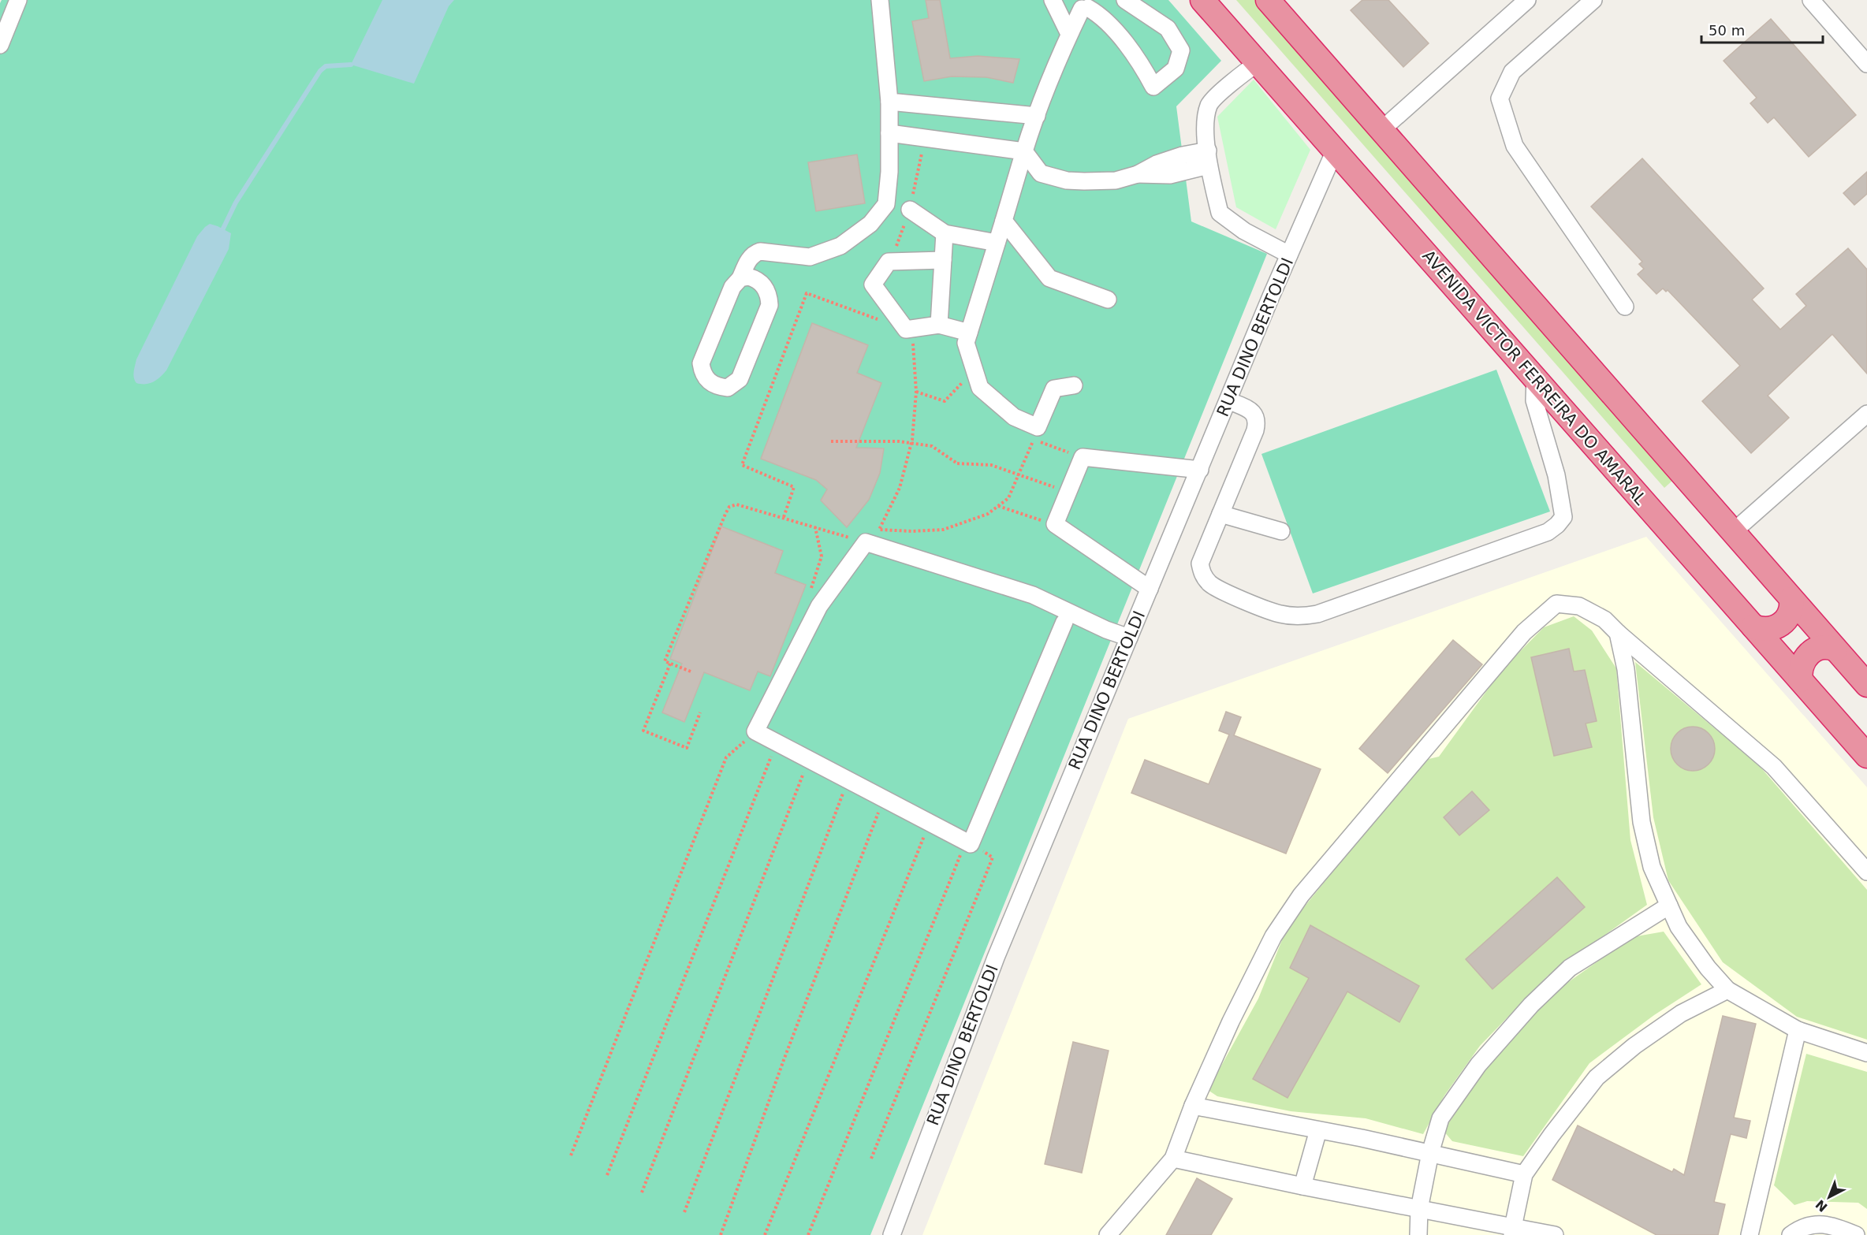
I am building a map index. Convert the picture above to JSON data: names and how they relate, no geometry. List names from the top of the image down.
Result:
{
  "streets": {
    "highway": ["AVENIDA VICTOR FERREIRA DO AMARAL"],
    "street": ["RUA DINO BERTOLDI"]
  },
  "crossings": [
    ["RUA DINO BERTOLDI", "AVENIDA VICTOR FERREIRA DO AMARAL"]
  ],
  "scale_bar": "50 m",
  "north": "bottom left"
}
